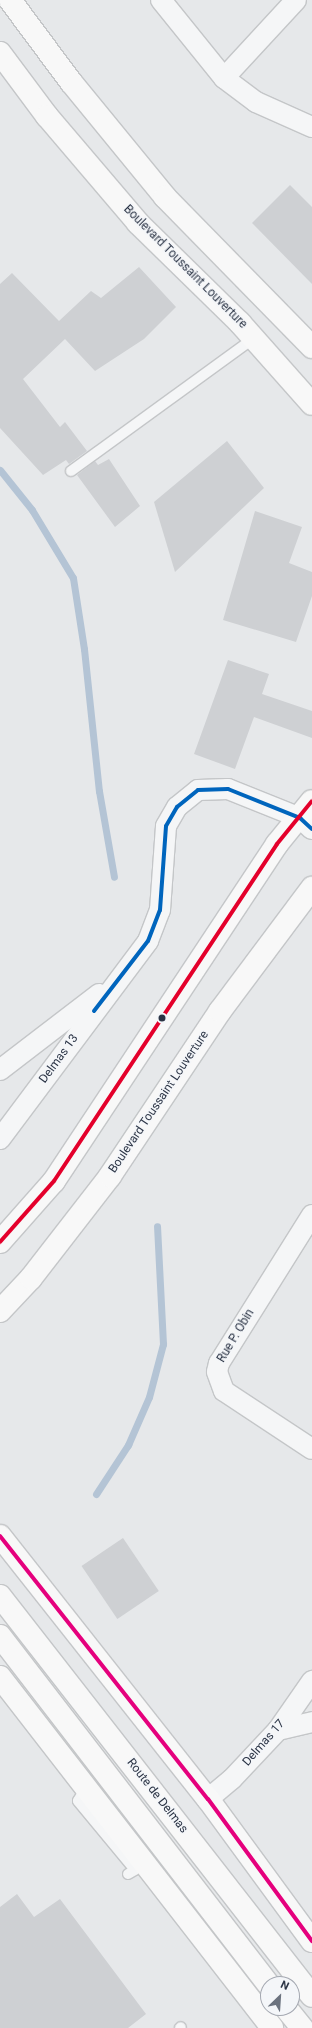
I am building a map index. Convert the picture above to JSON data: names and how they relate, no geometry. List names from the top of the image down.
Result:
{
  "streets": {
    "main road": ["Boulevard Toussaint Louverture", "Route de Delmas"],
    "street": ["Delmas 13", "Rue P. Obin", "Delmas 17"]
  },
  "north": "top right"
}
